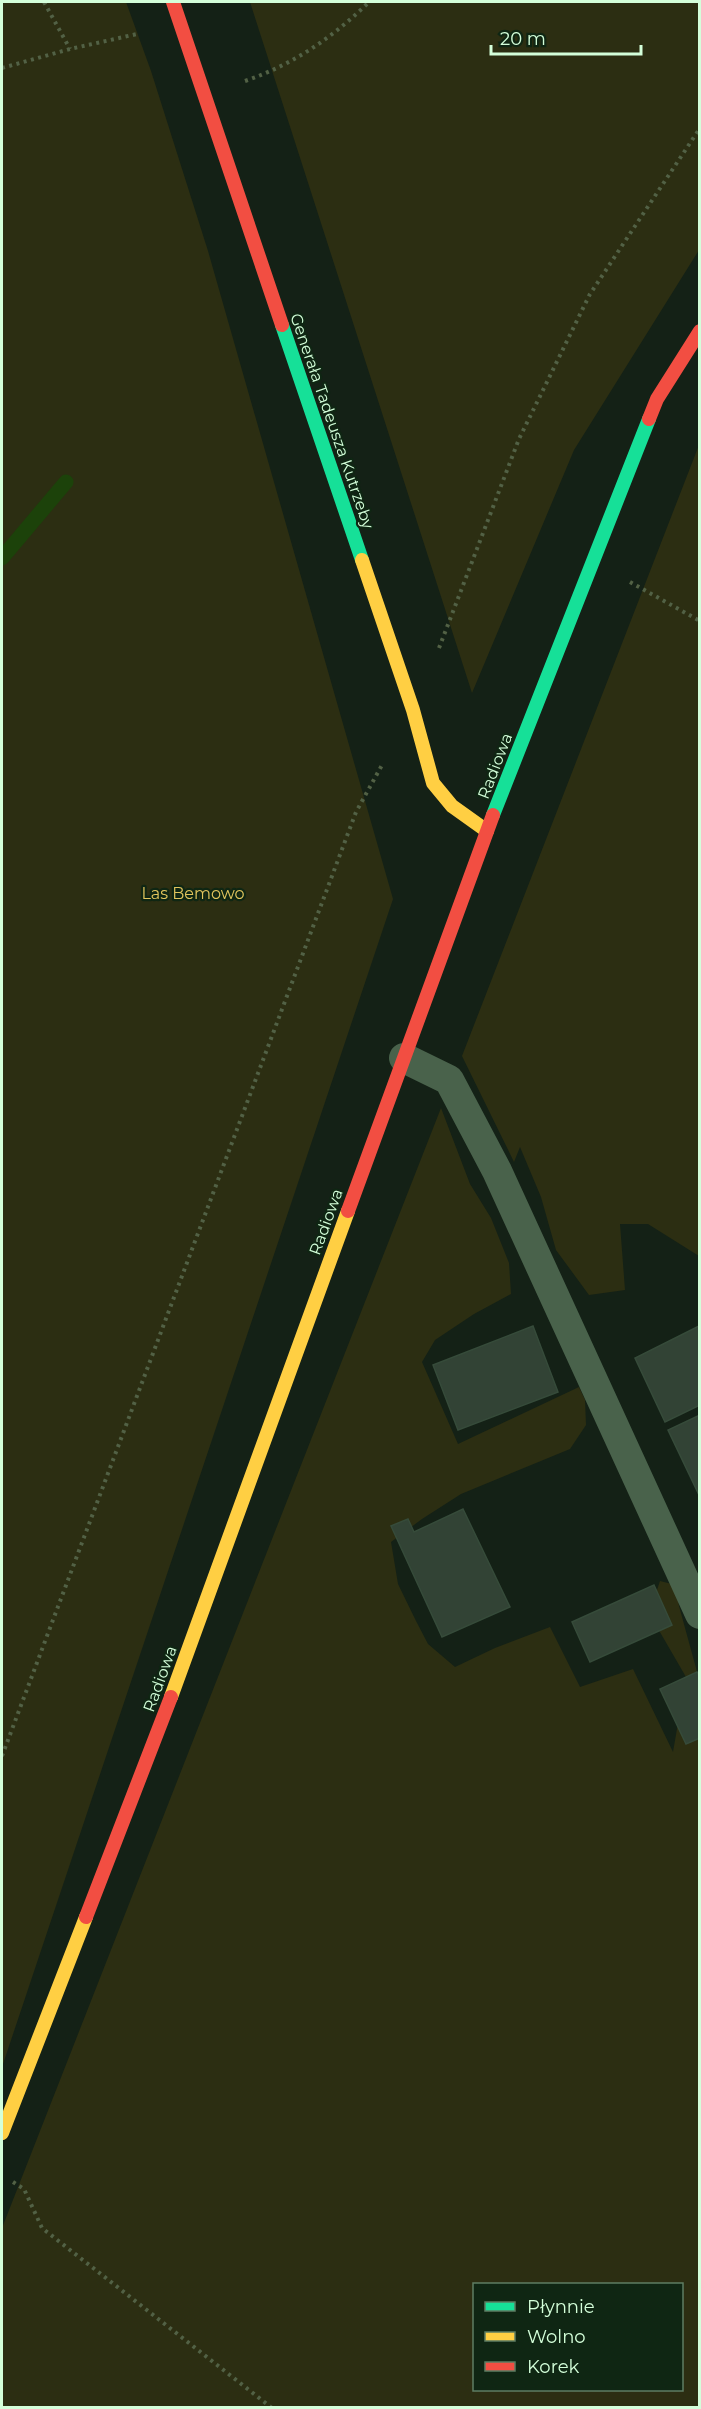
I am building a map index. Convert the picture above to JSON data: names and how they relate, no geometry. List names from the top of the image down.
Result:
{
  "streets": {
    "main road": ["Generała Tadeusza Kutrzeby", "Radiowa"]
  },
  "crossings": [
    ["Generała Tadeusza Kutrzeby", "Radiowa"]
  ],
  "parks": ["Las Bemowo"],
  "legend": ["Płynnie", "Wolno", "Korek"],
  "scale_bar": "20 m"
}
